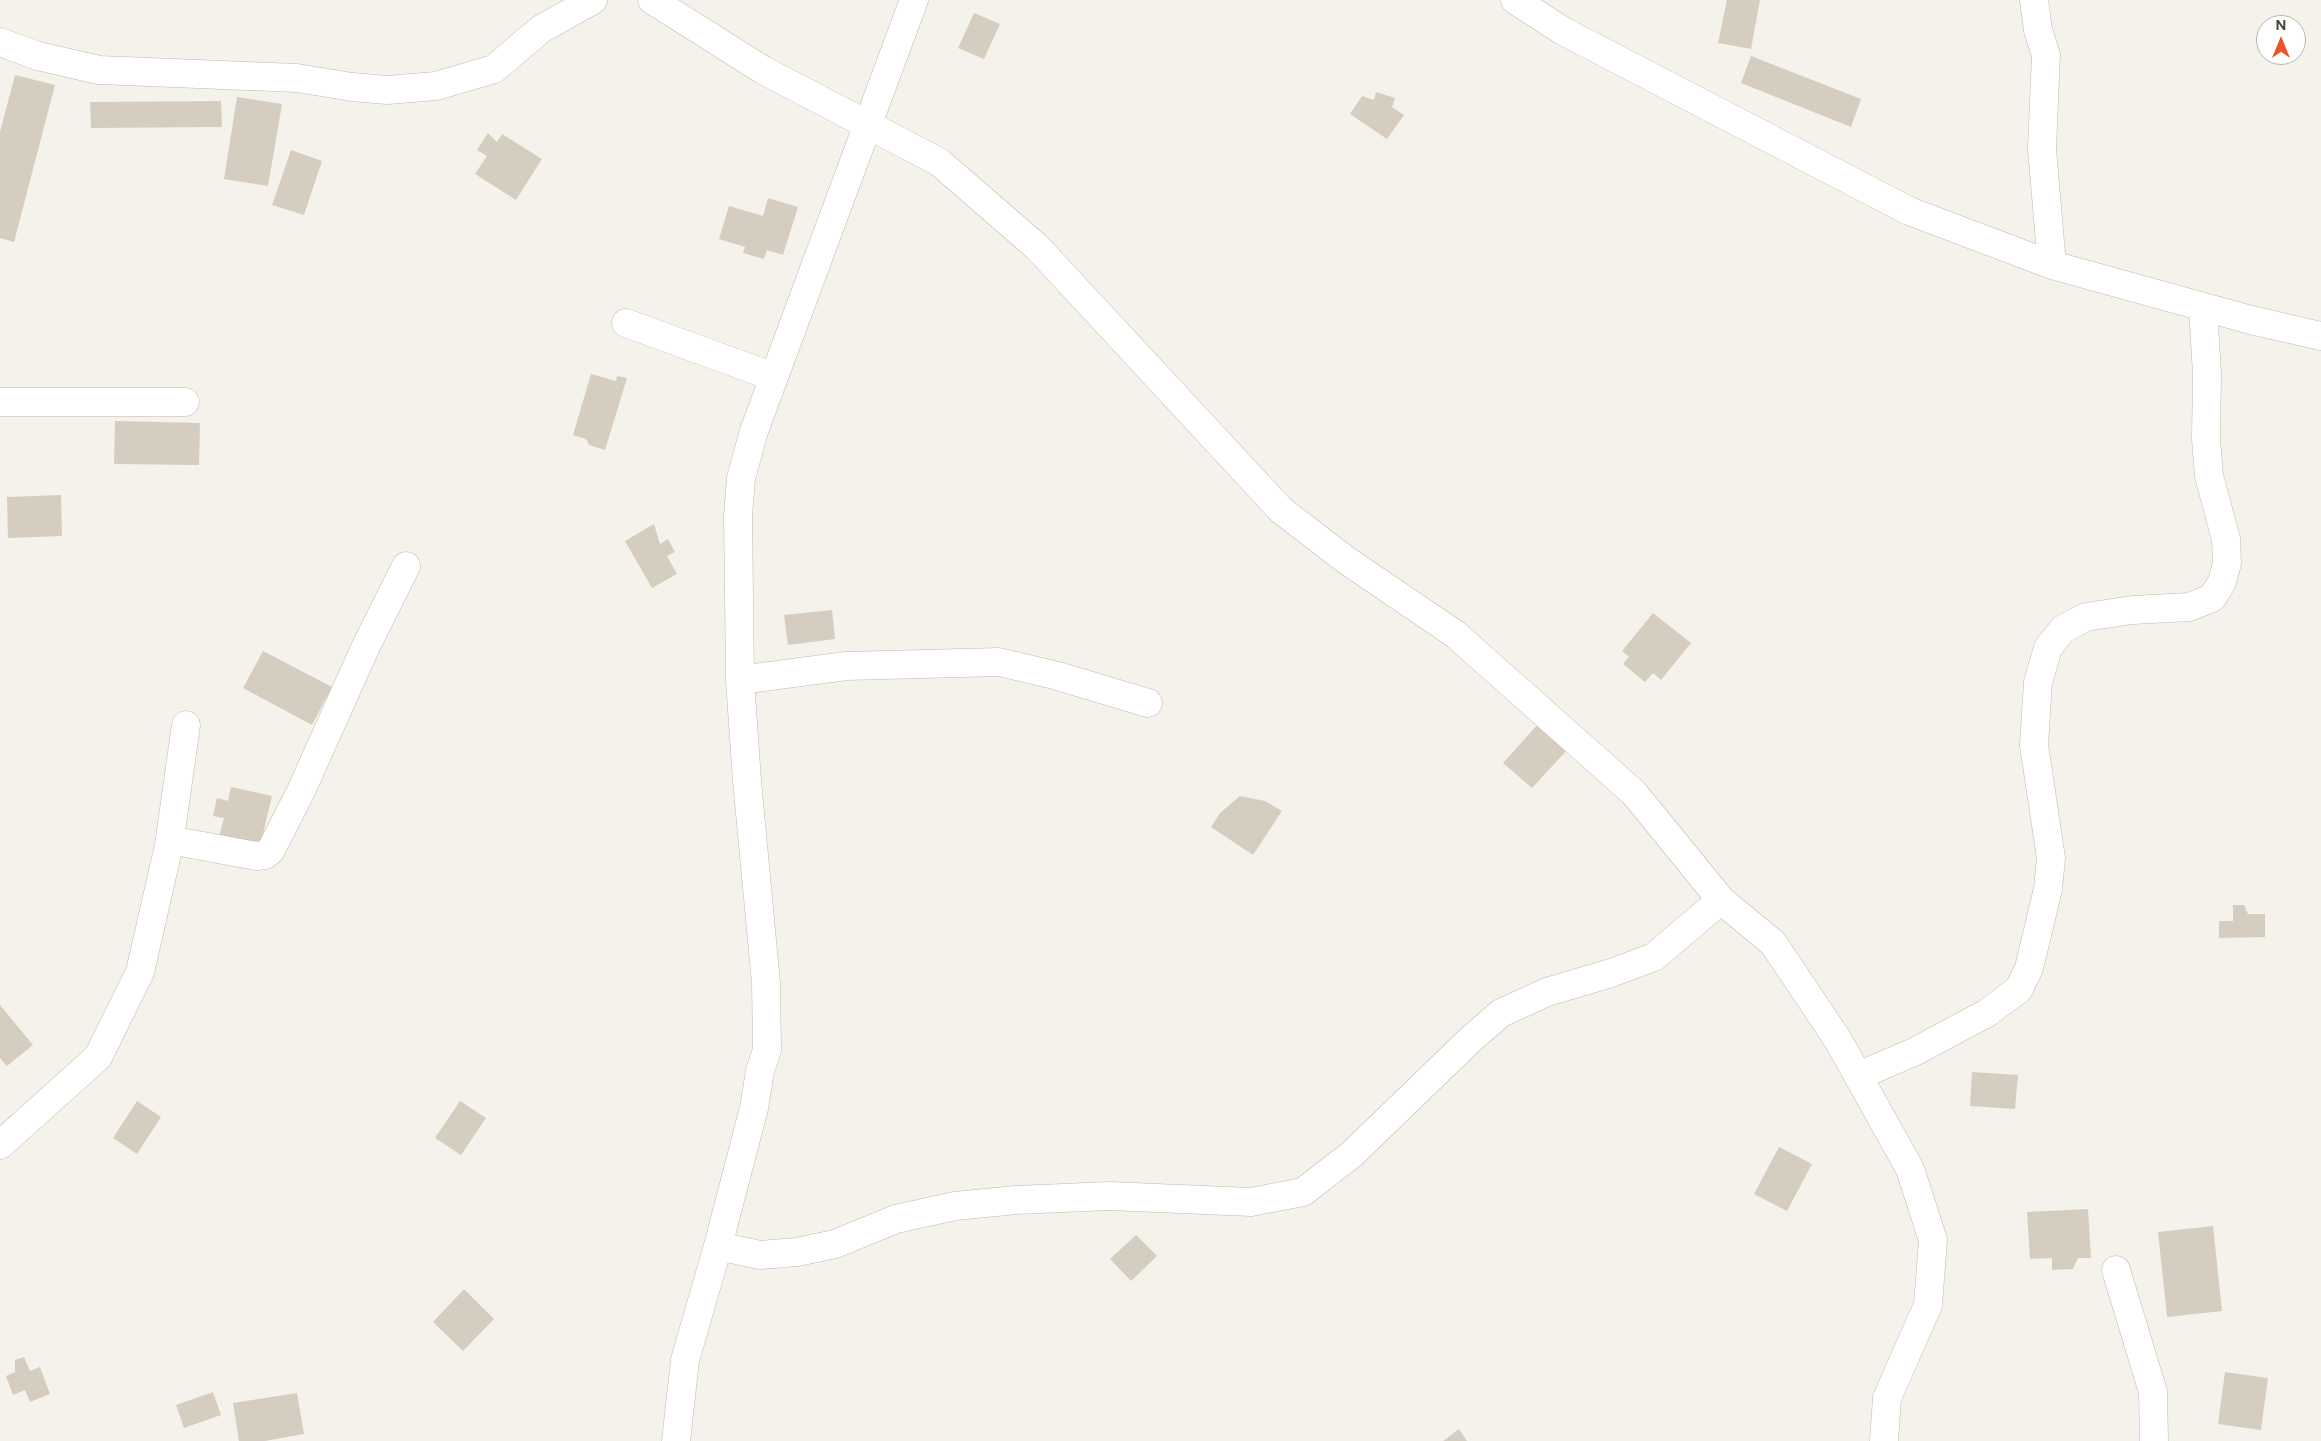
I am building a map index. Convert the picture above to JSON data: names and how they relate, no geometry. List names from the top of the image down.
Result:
{
  "north": "top"
}
